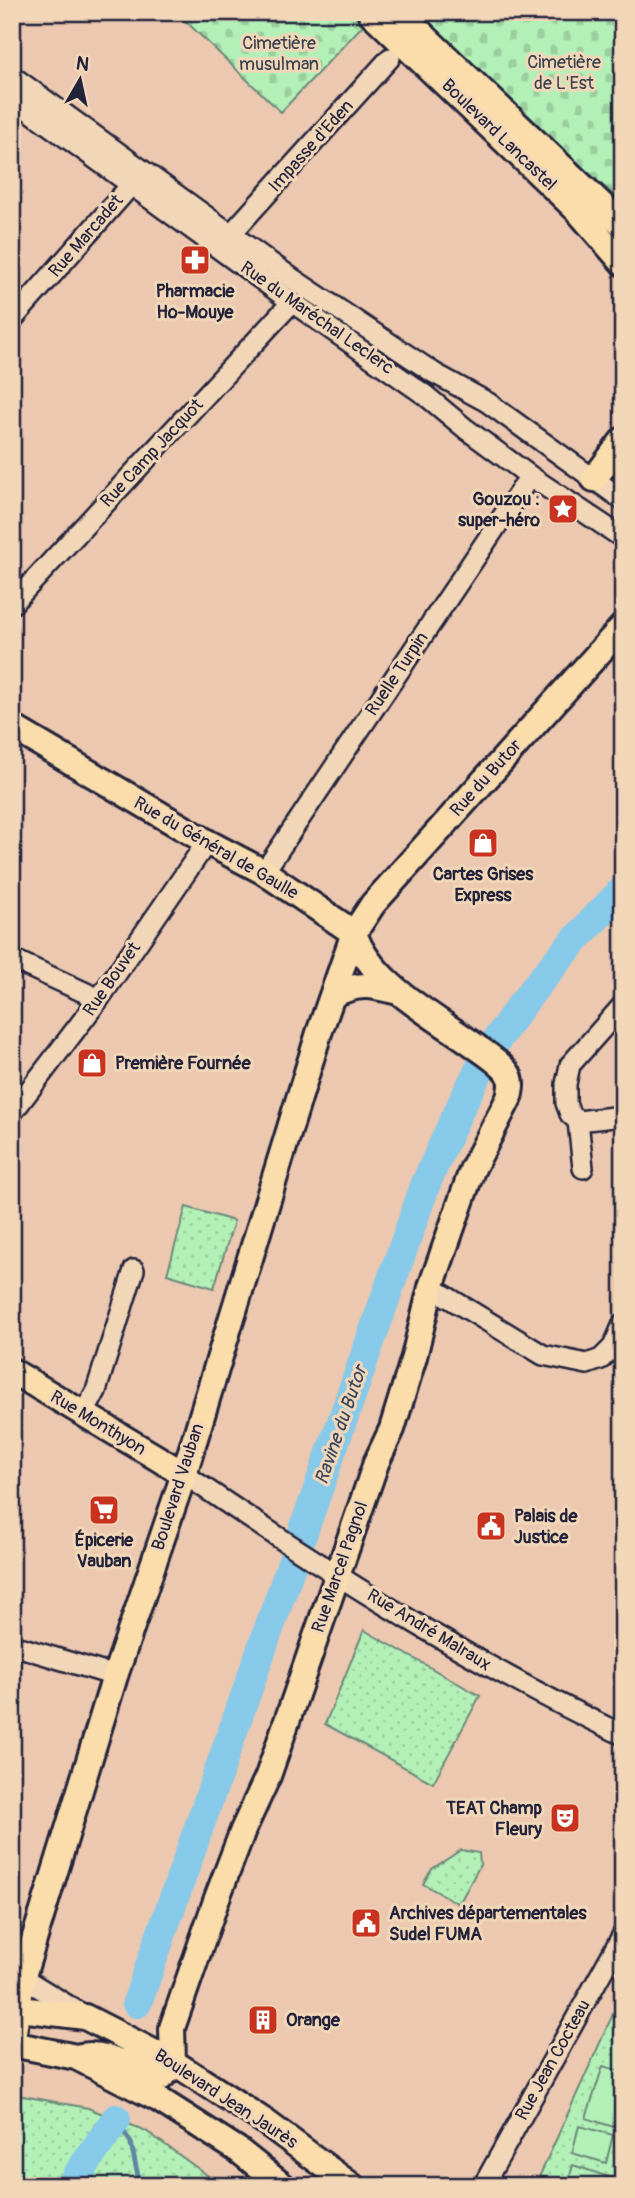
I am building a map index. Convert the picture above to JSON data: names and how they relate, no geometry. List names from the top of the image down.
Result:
{
  "streets": {
    "main road": [
      "Boulevard Lancastel",
      "Rue du Butor",
      "Rue du Général de Gaulle",
      "Rue Monthyon",
      "Boulevard Vauban",
      "Rue Marcel Pagnol",
      "Boulevard Jean Jaurès"
    ],
    "street": [
      "Impasse d'Eden",
      "Rue Marcadet",
      "Rue du Maréchal Leclerc",
      "Rue Camp Jacquot",
      "Ruelle Turpin",
      "Rue Bouvet",
      "Rue André Malraux",
      "Rue Jean Cocteau"
    ]
  },
  "crossings": [
    ["Impasse d'Eden", "Rue du Maréchal Leclerc"],
    ["Rue Marcadet", "Rue du Maréchal Leclerc"],
    ["Rue du Maréchal Leclerc", "Rue Camp Jacquot"],
    ["Rue du Maréchal Leclerc", "Ruelle Turpin"],
    ["Ruelle Turpin", "Rue du Général de Gaulle"],
    ["Rue du Butor", "Rue du Général de Gaulle"],
    ["Rue du Butor", "Boulevard Vauban"],
    ["Rue du Général de Gaulle", "Rue Bouvet"],
    ["Rue du Général de Gaulle", "Boulevard Vauban"],
    ["Rue du Général de Gaulle", "Rue Marcel Pagnol"],
    ["Rue Monthyon", "Boulevard Vauban"],
    ["Rue Monthyon", "Rue André Malraux"],
    ["Boulevard Vauban", "Rue André Malraux"],
    ["Boulevard Vauban", "Boulevard Jean Jaurès"],
    ["Rue Marcel Pagnol", "Rue André Malraux"],
    ["Rue Marcel Pagnol", "Boulevard Jean Jaurès"]
  ],
  "water": ["Ravine du Butor"],
  "parks": ["Cimetière musulman", "Cimetière de L'Est"],
  "places": {
    "pharmacy": ["Pharmacie Ho-Mouye"],
    "place": ["Gouzou : super-héro"],
    "shop": ["Cartes Grises Express", "Première Fournée"],
    "supermarket": ["Épicerie Vauban"],
    "public building": ["Palais de Justice", "Archives départementales Sudel FUMA"],
    "theatre": ["TEAT Champ Fleury"],
    "building": ["Orange"]
  },
  "north": "top"
}
